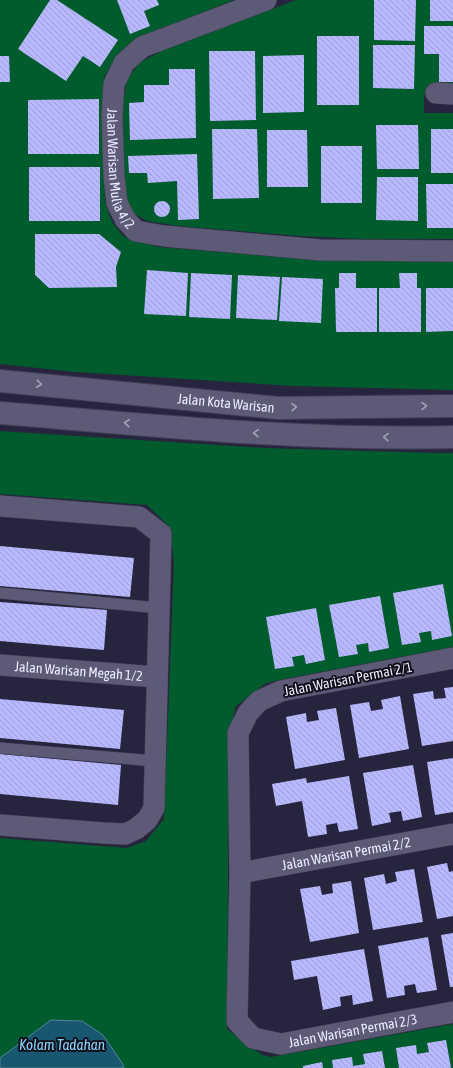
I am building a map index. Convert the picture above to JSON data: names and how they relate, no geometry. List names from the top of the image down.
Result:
{
  "streets": {
    "street": [
      "Jalan Warisan Mulia 4/2",
      "Jalan Kota Warisan",
      "Jalan Warisan Megah 1/2",
      "Jalan Warisan Permai 2/1",
      "Jalan Warisan Permai 2/2",
      "Jalan Warisan Permai 2/3"
    ]
  },
  "crossings": [
    ["Jalan Warisan Permai 2/1", "Jalan Warisan Permai 2/2"],
    ["Jalan Warisan Permai 2/1", "Jalan Warisan Permai 2/3"],
    ["Jalan Warisan Permai 2/2", "Jalan Warisan Permai 2/3"]
  ],
  "water": ["Kolam Tadahan"]
}
